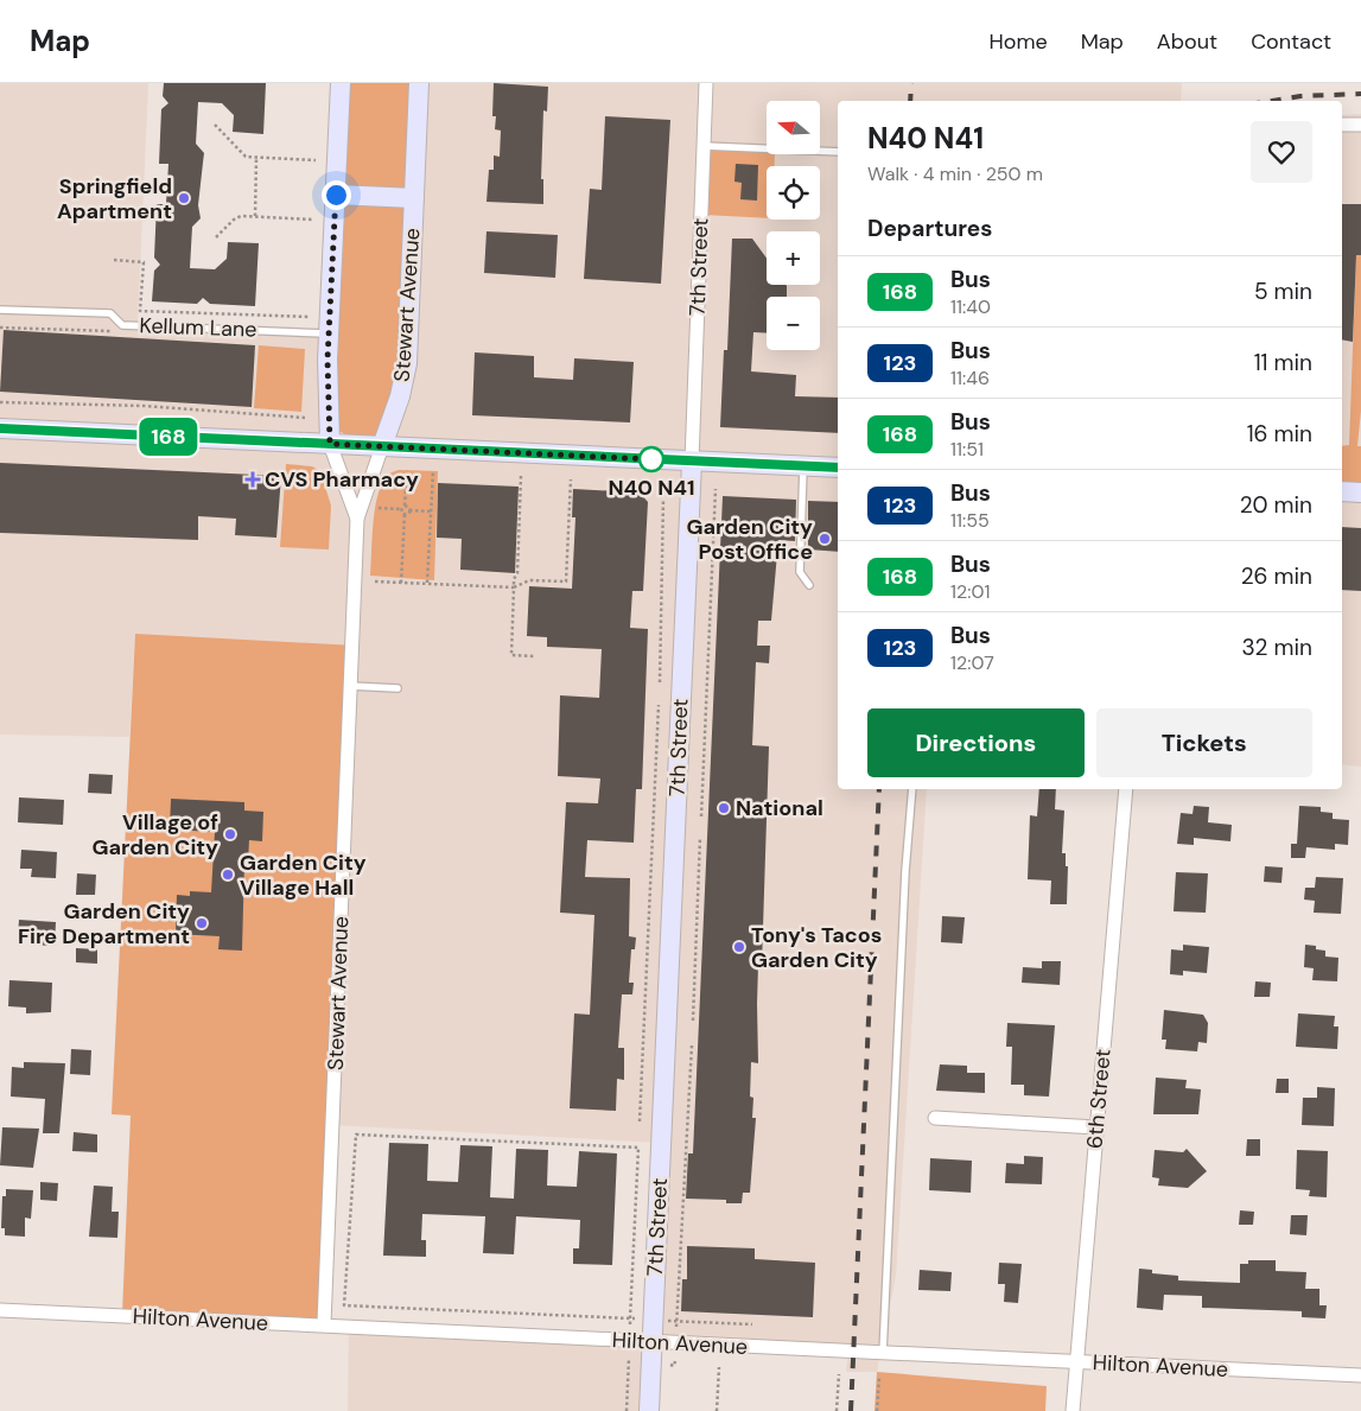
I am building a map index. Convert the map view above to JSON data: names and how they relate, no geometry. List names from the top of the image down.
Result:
{
  "streets": {
    "main road": ["7th Street", "Stewart Avenue"],
    "street": ["6th Street", "Hilton Avenue"],
    "lane": ["Kellum Lane"]
  },
  "crossings": [
    ["7th Street", "Hilton Avenue"],
    ["Stewart Avenue", "Kellum Lane"],
    ["Stewart Avenue", "Hilton Avenue"],
    ["6th Street", "Hilton Avenue"]
  ],
  "places": {
    "other": [
      "Springfield Apartment",
      "N40 N41",
      "Garden City Post Office",
      "National",
      "Village of Garden City",
      "Garden City Village Hall",
      "Garden City Fire Department",
      "Tony's Tacos Garden City"
    ],
    "health": ["CVS Pharmacy"]
  },
  "lines": ["bus line 168"],
  "north": "left",
  "page": {
    "header": "Map",
    "nav": [
      "Home",
      "Map",
      "About",
      "Contact"
    ],
    "on_map": "168",
    "map_buttons": ["+", "−"],
    "heading": [
      ["N40 N41", "Walk · 4 min · 250 m"],
      "Departures"
    ],
    "list": [
      {
        "mark": "168",
        "name": "Bus",
        "note": "11:40",
        "value": "5 min"
      },
      {
        "mark": "123",
        "name": "Bus",
        "note": "11:46",
        "value": "11 min"
      },
      {
        "mark": "168",
        "name": "Bus",
        "note": "11:51",
        "value": "16 min"
      },
      {
        "mark": "123",
        "name": "Bus",
        "note": "11:55",
        "value": "20 min"
      },
      {
        "mark": "168",
        "name": "Bus",
        "note": "12:01",
        "value": "26 min"
      },
      {
        "mark": "123",
        "name": "Bus",
        "note": "12:07",
        "value": "32 min"
      }
    ],
    "buttons": ["Directions", "Tickets"]
  }
}
